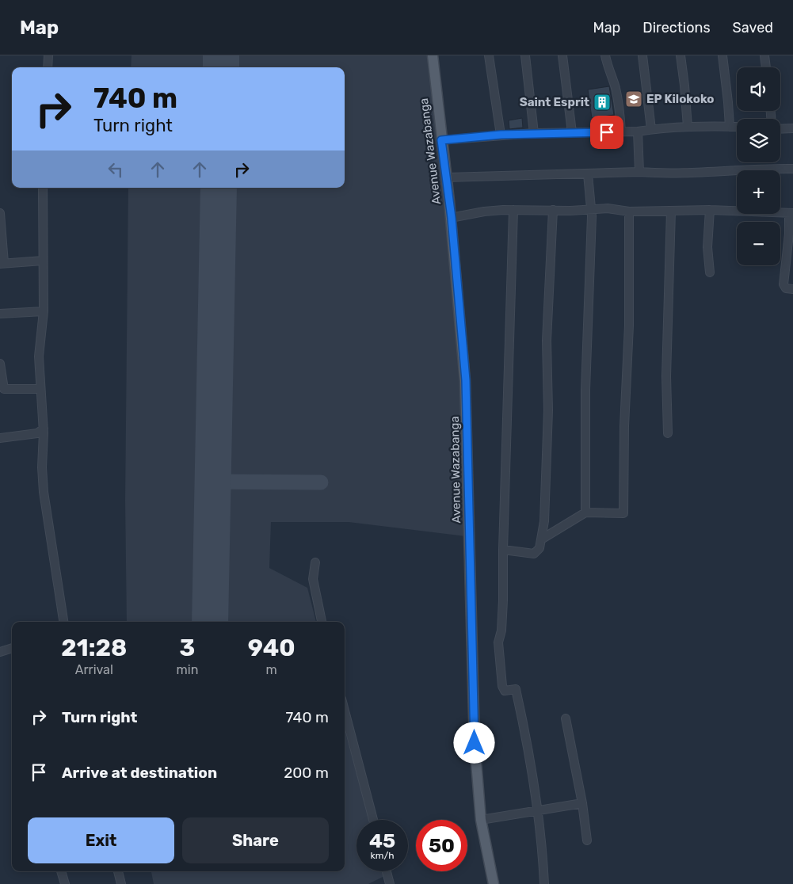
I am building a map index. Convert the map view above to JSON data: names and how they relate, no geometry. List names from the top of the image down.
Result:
{
  "streets": {
    "main road": ["Avenue Wazabanga"]
  },
  "places": {
    "school or university": ["EP Kilokoko"],
    "building": ["Saint Esprit"]
  },
  "page": {
    "header": "Map",
    "nav": ["Map", "Directions", "Saved"],
    "map_buttons": ["+", "−"],
    "turn": ["740 m", "Turn right"],
    "eta": [
      "21:28",
      "Arrival",
      "3",
      "min",
      "940",
      "m"
    ],
    "list": [
      {
        "name": "Turn right",
        "value": "740 m"
      },
      {
        "name": "Arrive at destination",
        "value": "200 m"
      }
    ],
    "buttons": ["Exit", "Share"],
    "speed": "45 km/h",
    "limit": "50"
  }
}
